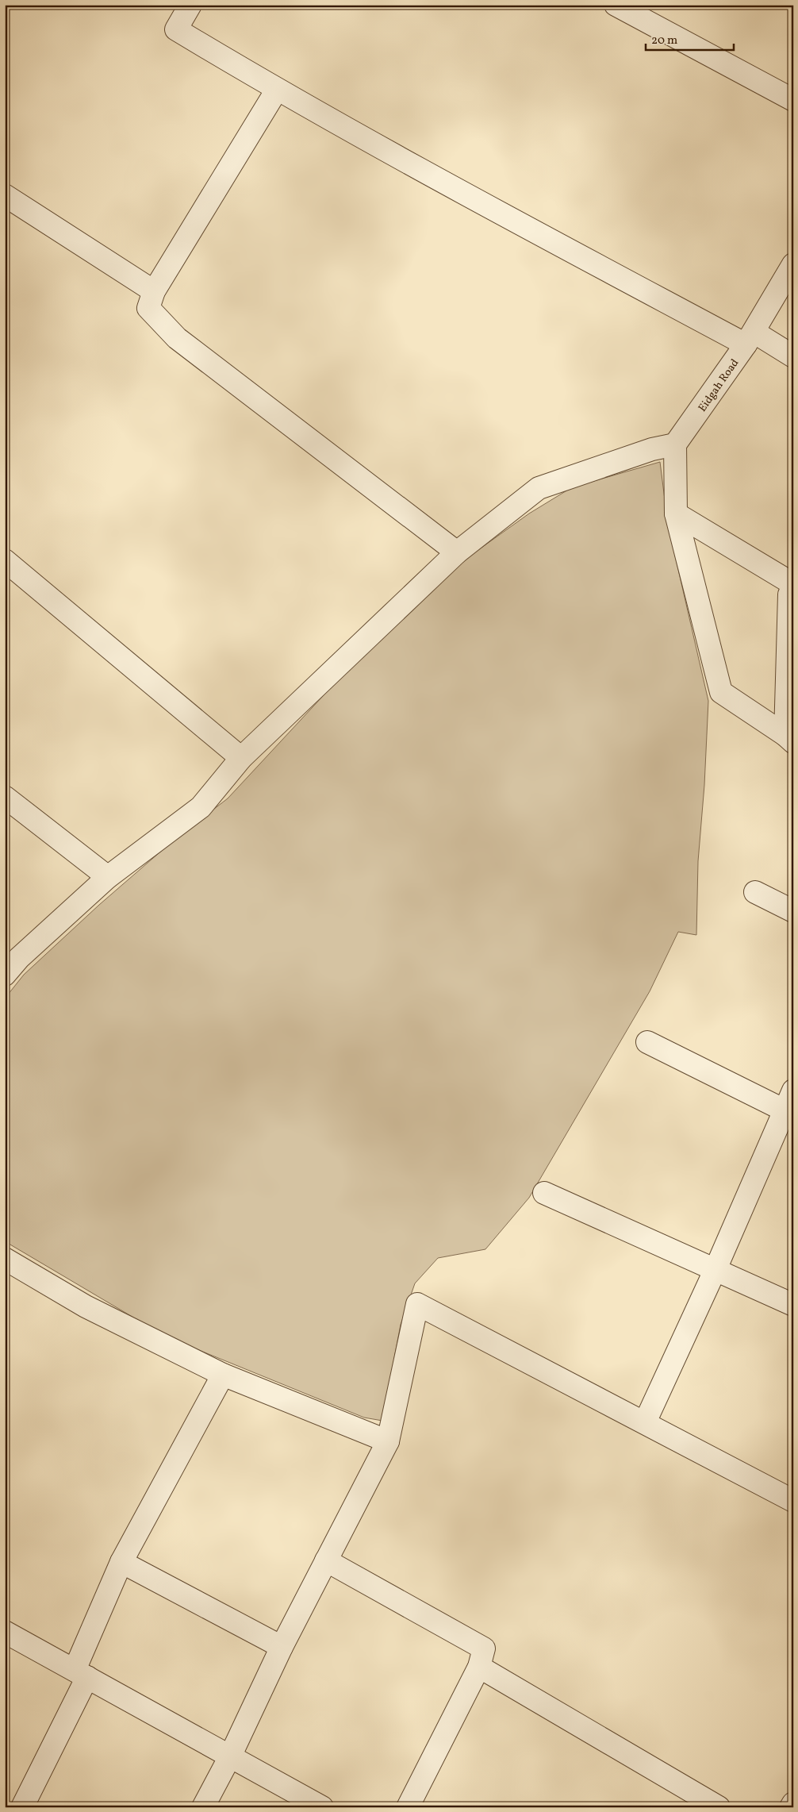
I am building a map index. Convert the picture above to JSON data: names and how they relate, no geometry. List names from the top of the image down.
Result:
{
  "streets": {
    "street": ["Eidgah Road"]
  },
  "scale_bar": "20 m"
}
